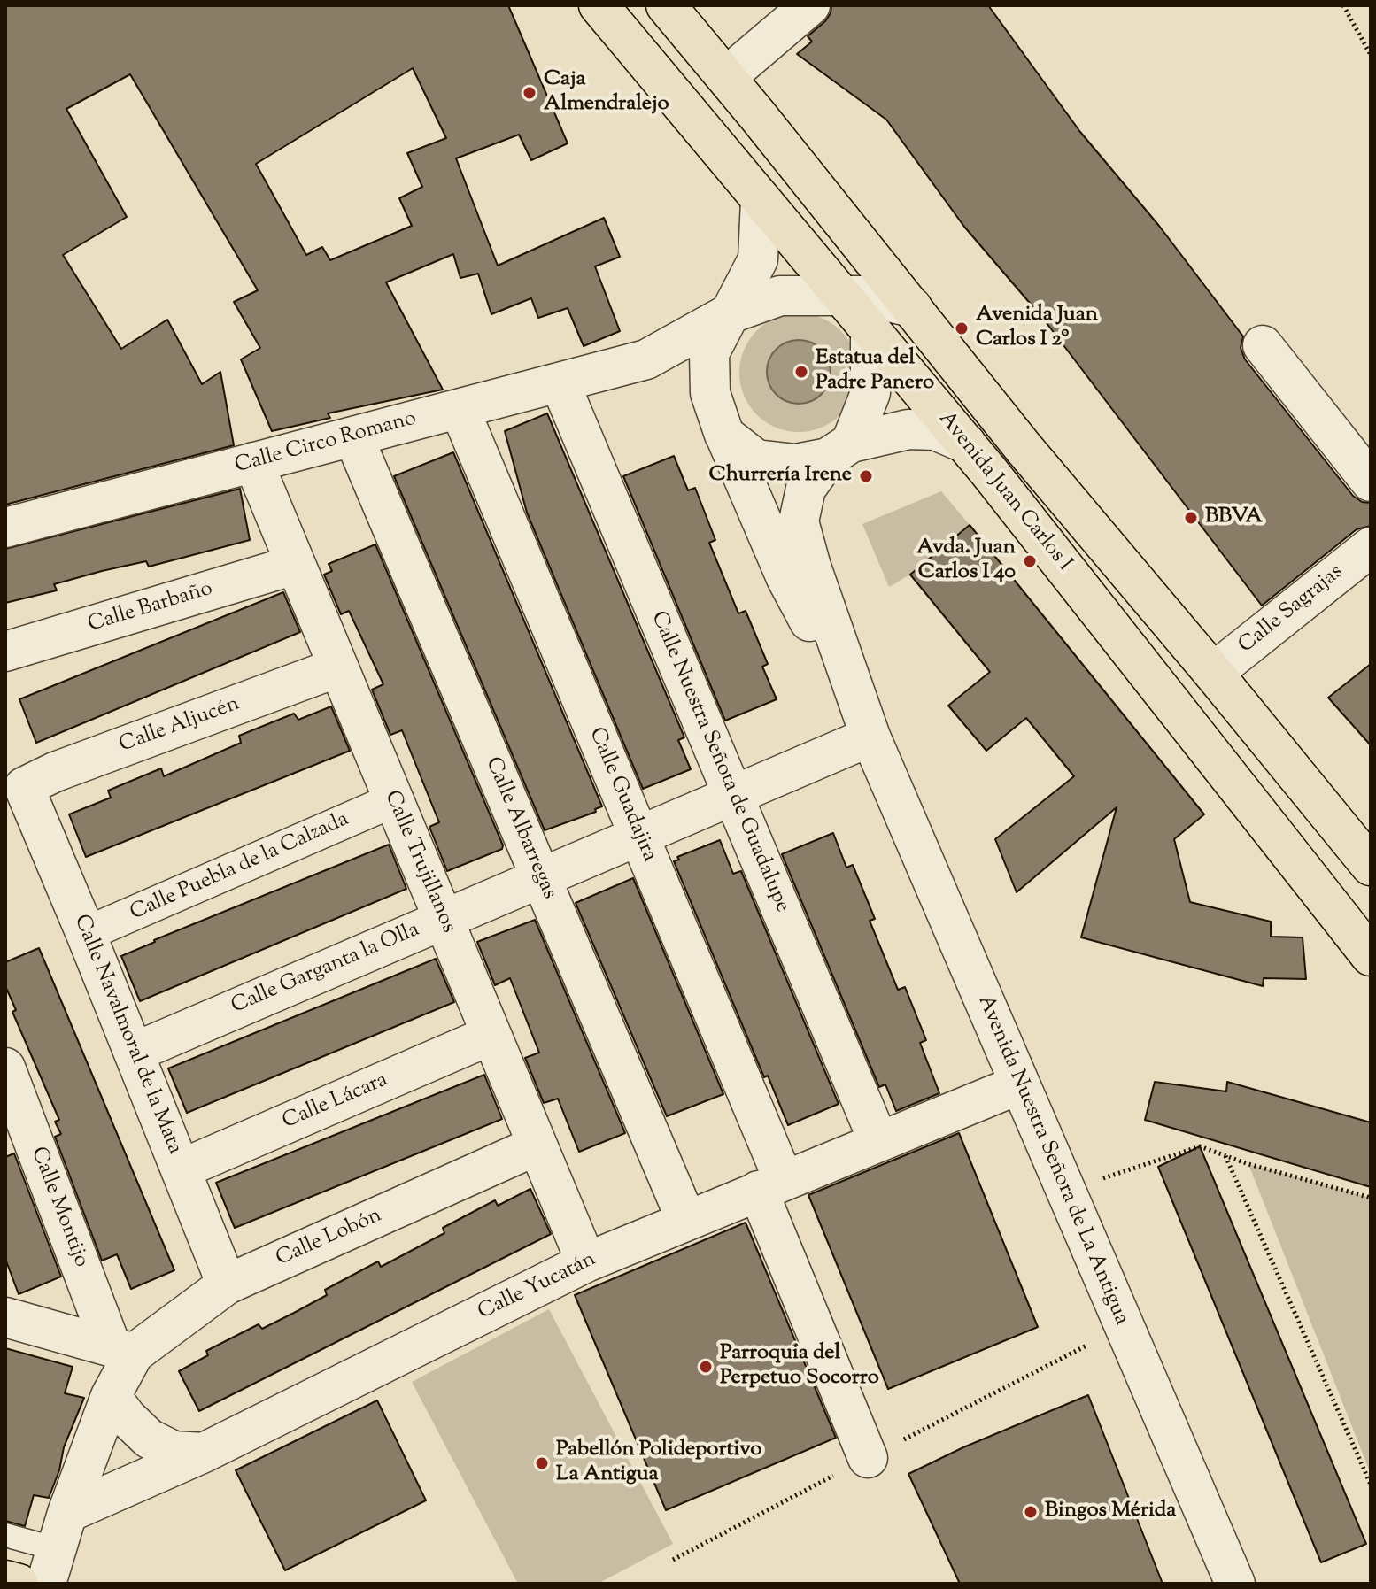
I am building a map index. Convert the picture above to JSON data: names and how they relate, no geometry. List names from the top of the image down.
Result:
{
  "streets": {
    "main road": ["Avenida Juan Carlos I"],
    "street": [
      "Calle Circo Romano",
      "Calle Barbaño",
      "Calle Sagrajas",
      "Calle Aljucén",
      "Calle Nuestra Señota de Guadalupe",
      "Calle Guadajira",
      "Calle Albarregas",
      "Calle Trujillanos",
      "Calle Puebla de la Calzada",
      "Calle Garganta la Olla",
      "Calle Navalmoral de la Mata",
      "Calle Lácara",
      "Avenida Nuestra Señora de La Antigua",
      "Calle Montijo",
      "Calle Lobón",
      "Calle Yucatán"
    ]
  },
  "crossings": [
    ["Calle Circo Romano", "Avenida Juan Carlos I"],
    ["Calle Circo Romano", "Calle Nuestra Señota de Guadalupe"],
    ["Calle Circo Romano", "Calle Guadajira"],
    ["Calle Circo Romano", "Calle Albarregas"],
    ["Calle Circo Romano", "Calle Trujillanos"],
    ["Calle Circo Romano", "Avenida Nuestra Señora de La Antigua"],
    ["Avenida Juan Carlos I", "Calle Sagrajas"],
    ["Avenida Juan Carlos I", "Avenida Nuestra Señora de La Antigua"],
    ["Calle Barbaño", "Calle Trujillanos"],
    ["Calle Aljucén", "Calle Trujillanos"],
    ["Calle Aljucén", "Calle Navalmoral de la Mata"],
    ["Calle Nuestra Señota de Guadalupe", "Calle Garganta la Olla"],
    ["Calle Nuestra Señota de Guadalupe", "Calle Yucatán"],
    ["Calle Guadajira", "Calle Garganta la Olla"],
    ["Calle Guadajira", "Calle Yucatán"],
    ["Calle Albarregas", "Calle Garganta la Olla"],
    ["Calle Albarregas", "Calle Yucatán"],
    ["Calle Trujillanos", "Calle Puebla de la Calzada"],
    ["Calle Trujillanos", "Calle Garganta la Olla"],
    ["Calle Trujillanos", "Calle Lácara"],
    ["Calle Trujillanos", "Calle Lobón"],
    ["Calle Trujillanos", "Calle Yucatán"],
    ["Calle Puebla de la Calzada", "Calle Navalmoral de la Mata"],
    ["Calle Garganta la Olla", "Calle Navalmoral de la Mata"],
    ["Calle Garganta la Olla", "Avenida Nuestra Señora de La Antigua"],
    ["Calle Navalmoral de la Mata", "Calle Lácara"],
    ["Calle Navalmoral de la Mata", "Calle Lobón"],
    ["Avenida Nuestra Señora de La Antigua", "Calle Yucatán"],
    ["Calle Montijo", "Calle Lobón"],
    ["Calle Lobón", "Calle Yucatán"]
  ],
  "places": [
    "Caja Almendralejo",
    "Avenida Juan Carlos I 2º",
    "Estatua del Padre Panero",
    "Churrería Irene",
    "BBVA",
    "Avda. Juan Carlos I 40",
    "Parroquia del Perpetuo Socorro",
    "Pabellón Polideportivo La Antigua",
    "Bingos Mérida"
  ]
}
